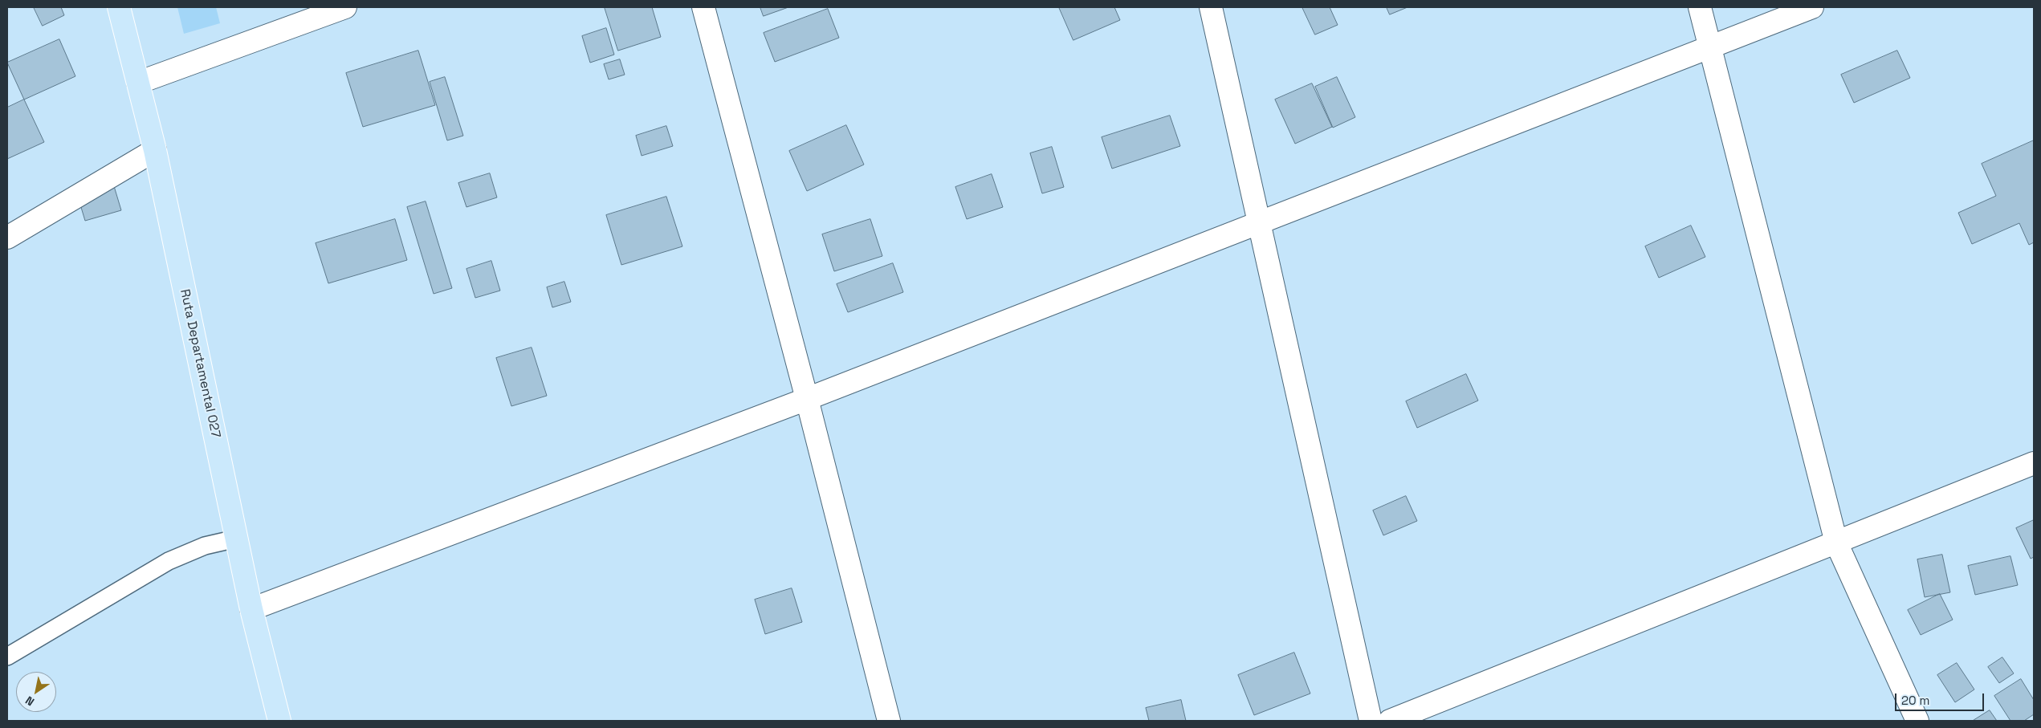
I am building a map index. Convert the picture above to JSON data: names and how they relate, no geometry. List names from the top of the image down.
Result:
{
  "streets": {
    "main road": ["Ruta Departamental 027"]
  },
  "scale_bar": "20 m",
  "north": "bottom left"
}
